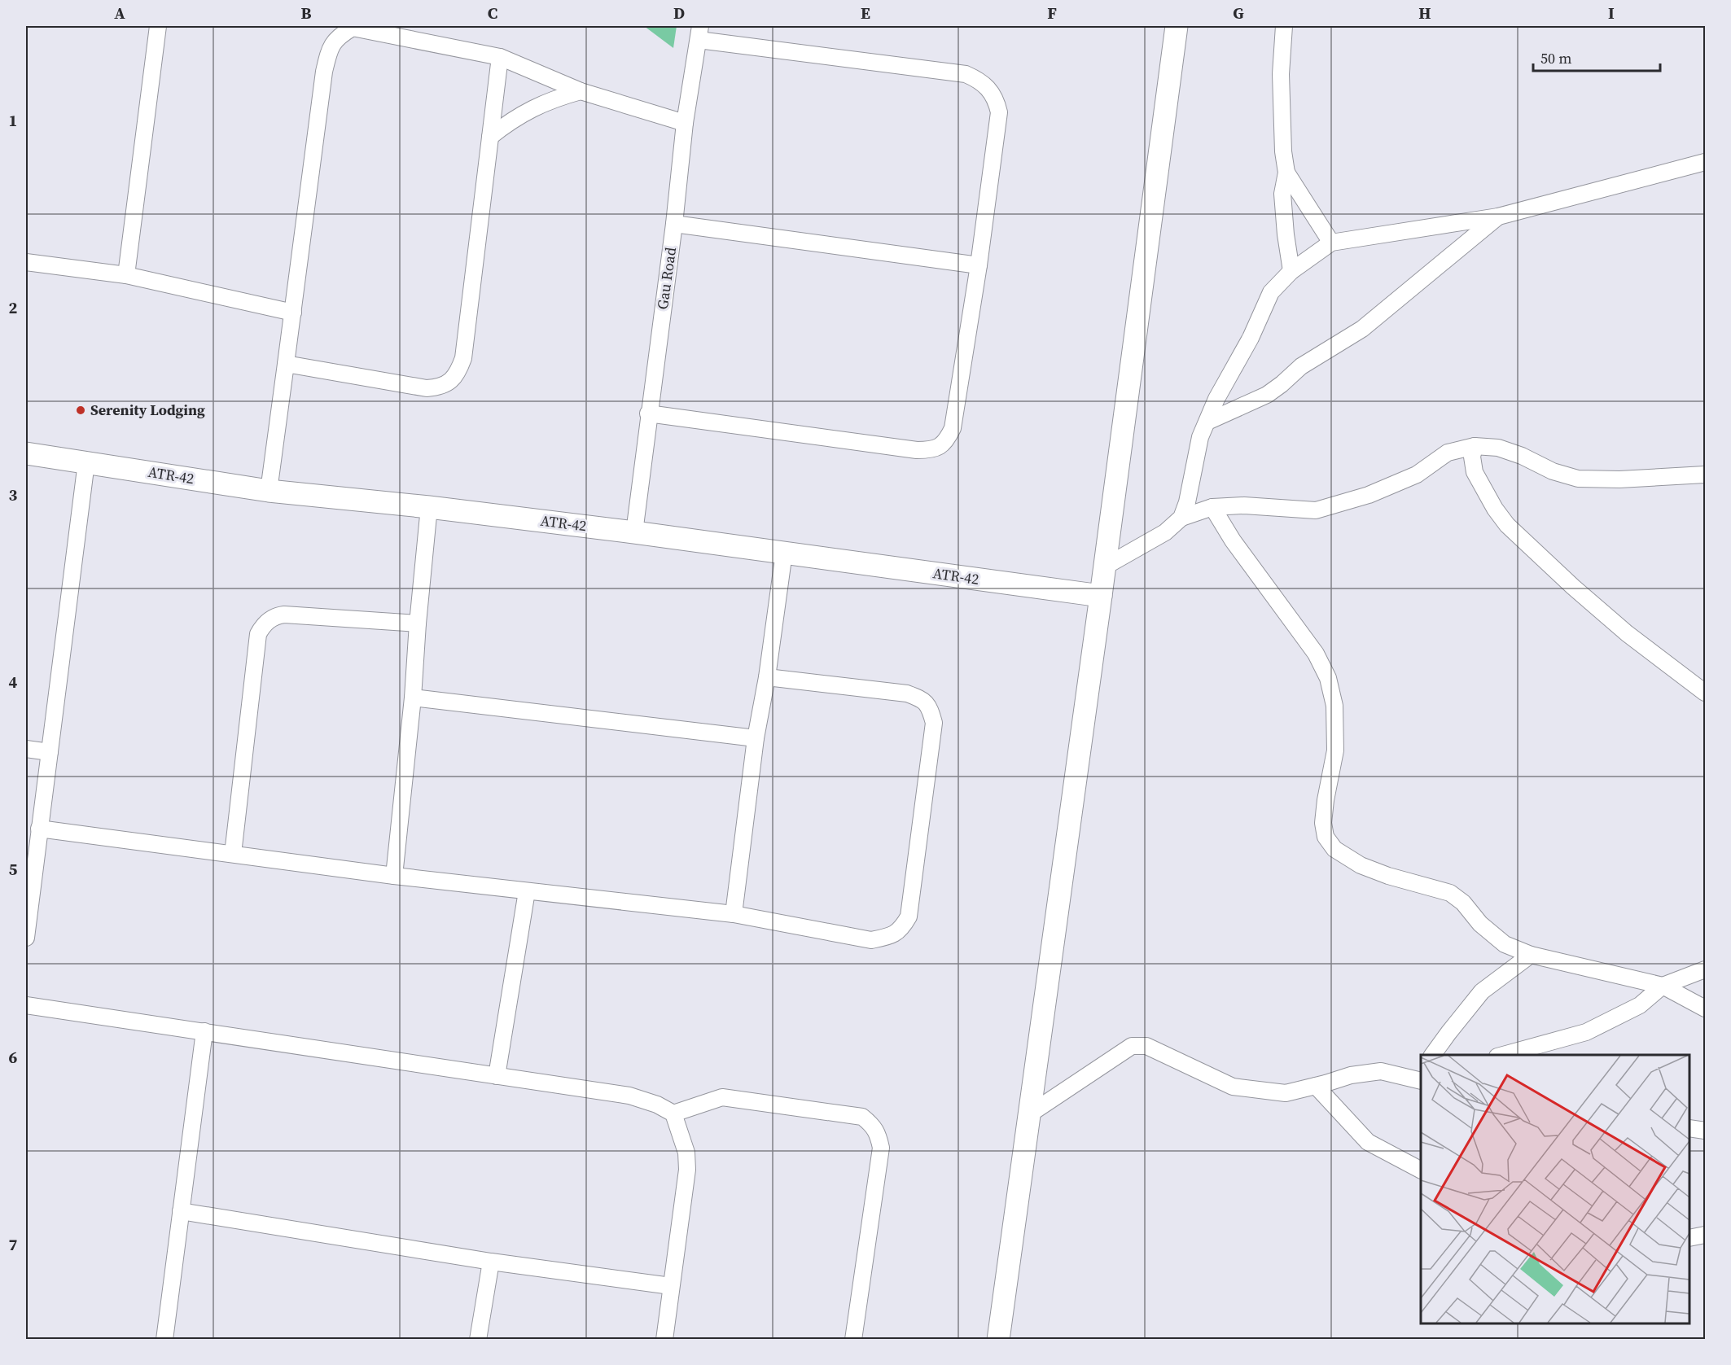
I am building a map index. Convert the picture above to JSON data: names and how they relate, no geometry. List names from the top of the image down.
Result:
{
  "streets": {
    "main road": ["ATR-42"],
    "street": ["Gau Road"]
  },
  "crossings": [
    ["Gau Road", "ATR-42"]
  ],
  "places": ["Serenity Lodging"],
  "scale_bar": "50 m",
  "grid": {
    "columns": [
      "A",
      "B",
      "C",
      "D",
      "E",
      "F",
      "G",
      "H",
      "I"
    ],
    "rows": [
      "1",
      "2",
      "3",
      "4",
      "5",
      "6",
      "7"
    ]
  }
}
